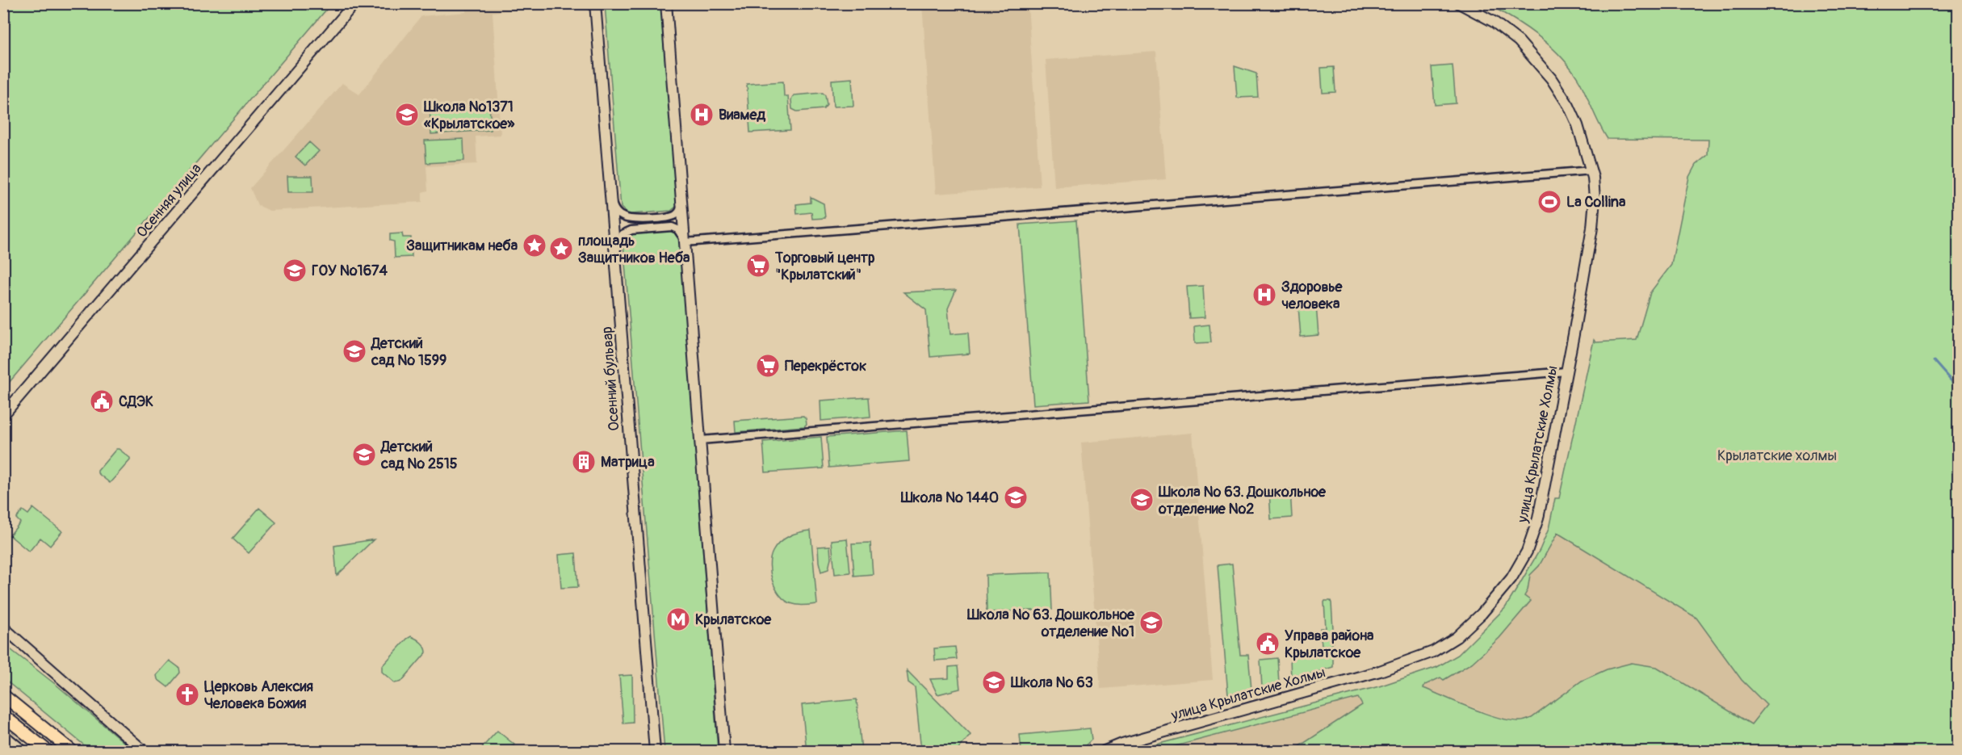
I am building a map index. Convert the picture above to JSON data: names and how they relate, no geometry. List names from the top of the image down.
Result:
{
  "streets": {
    "street": ["Осенняя улица", "Осенний бульвар", "улица Крылатские Холмы"]
  },
  "parks": ["Крылатские холмы"],
  "places": {
    "school or university": [
      "Школа №1371 «Крылатское»",
      "ГОУ №1674",
      "Детский сад № 1599",
      "Детский сад № 2515",
      "Школа № 1440",
      "Школа № 63. Дошкольное отделение №2",
      "Школа № 63. Дошкольное отделение №1",
      "Школа № 63"
    ],
    "hospital": ["Виамед", "Здоровье человека"],
    "sports": ["La Collina"],
    "place": ["Защитникам неба", "площадь Защитников Неба"],
    "supermarket": ["Торговый центр \"Крылатский\"", "Перекрёсток"],
    "public building": ["СДЭК", "Управа района Крылатское"],
    "building": ["Матрица"],
    "metro station": ["Крылатское"],
    "church": ["Церковь Алексия Человека Божия"]
  }
}
